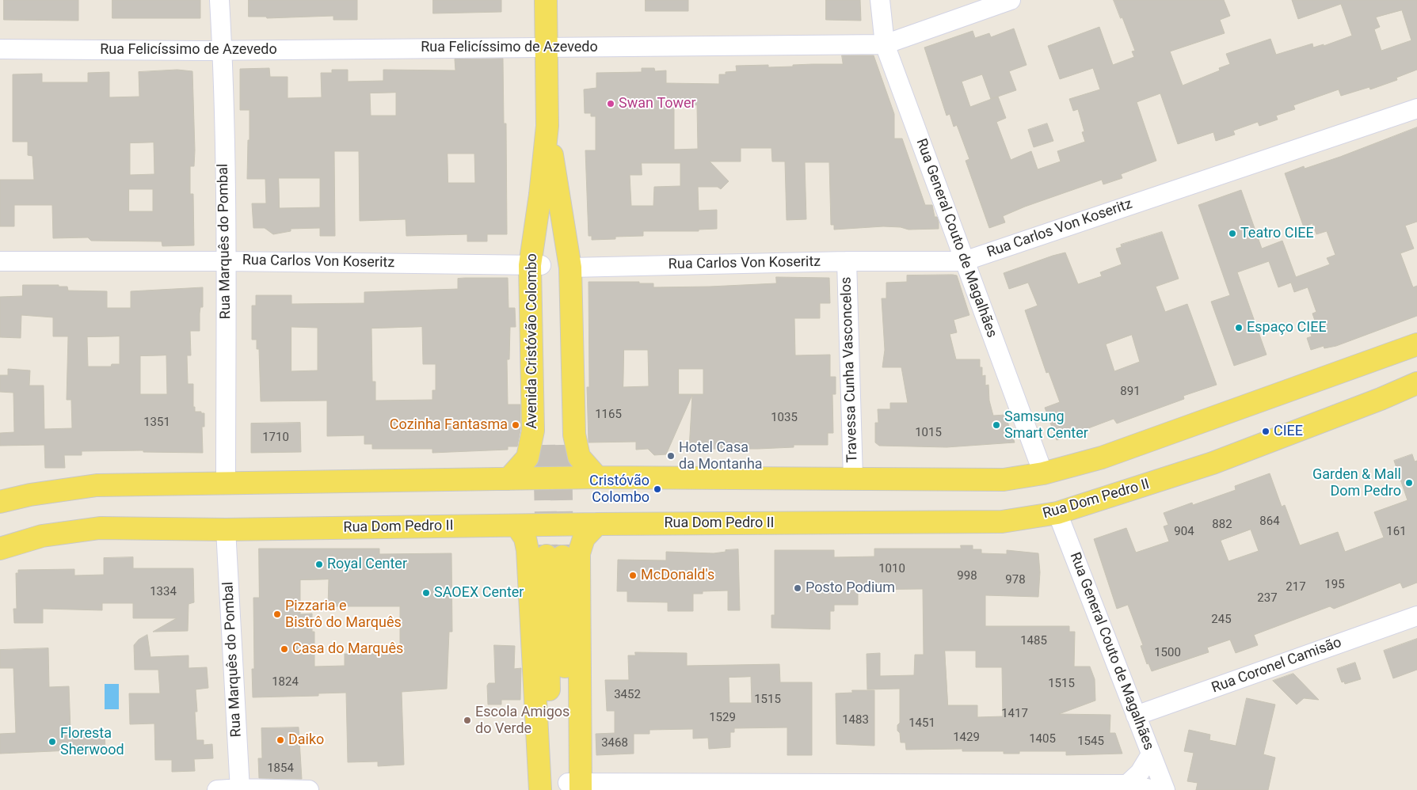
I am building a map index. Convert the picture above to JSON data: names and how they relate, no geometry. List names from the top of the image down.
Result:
{
  "streets": {
    "main road": ["Avenida Cristóvão Colombo", "Rua Dom Pedro II"],
    "street": [
      "Rua Felicíssimo de Azevedo",
      "Rua Carlos Von Koseritz",
      "Rua General Couto de Magalhães",
      "Rua Marquês do Pombal",
      "Travessa Cunha Vasconcelos",
      "Rua Coronel Camisão"
    ]
  },
  "crossings": [
    ["Rua Felicíssimo de Azevedo", "Rua General Couto de Magalhães"],
    ["Rua Felicíssimo de Azevedo", "Rua Marquês do Pombal"],
    ["Rua Carlos Von Koseritz", "Rua General Couto de Magalhães"],
    ["Rua Carlos Von Koseritz", "Rua Marquês do Pombal"],
    ["Rua Carlos Von Koseritz", "Avenida Cristóvão Colombo"],
    ["Rua Carlos Von Koseritz", "Travessa Cunha Vasconcelos"],
    ["Rua General Couto de Magalhães", "Rua Dom Pedro II"],
    ["Rua General Couto de Magalhães", "Rua Coronel Camisão"],
    ["Rua Marquês do Pombal", "Rua Dom Pedro II"]
  ],
  "places": [
    "Swan Tower",
    "Teatro CIEE",
    "Espaço CIEE",
    "Cozinha Fantasma",
    "Samsung Smart Center",
    "CIEE",
    "Hotel Casa da Montanha",
    "Garden & Mall Dom Pedro",
    "Cristóvão Colombo",
    "Royal Center",
    "McDonald's",
    "Posto Podium",
    "SAOEX Center",
    "Pizzaria e Bistrô do Marquês",
    "Casa do Marquês",
    "Escola Amigos do Verde",
    "Daiko",
    "Floresta Sherwood"
  ],
  "house_numbers": [
    "891",
    "1165",
    "1035",
    "1351",
    "1015",
    "1710",
    "864",
    "882",
    "904",
    "161",
    "1010",
    "998",
    "978",
    "195",
    "217",
    "1334",
    "237",
    "245",
    "1485",
    "1500",
    "1824",
    "1515",
    "3452",
    "1515",
    "1417",
    "1529",
    "1483",
    "1451",
    "1429",
    "1405",
    "1545",
    "3468",
    "1854"
  ]
}
